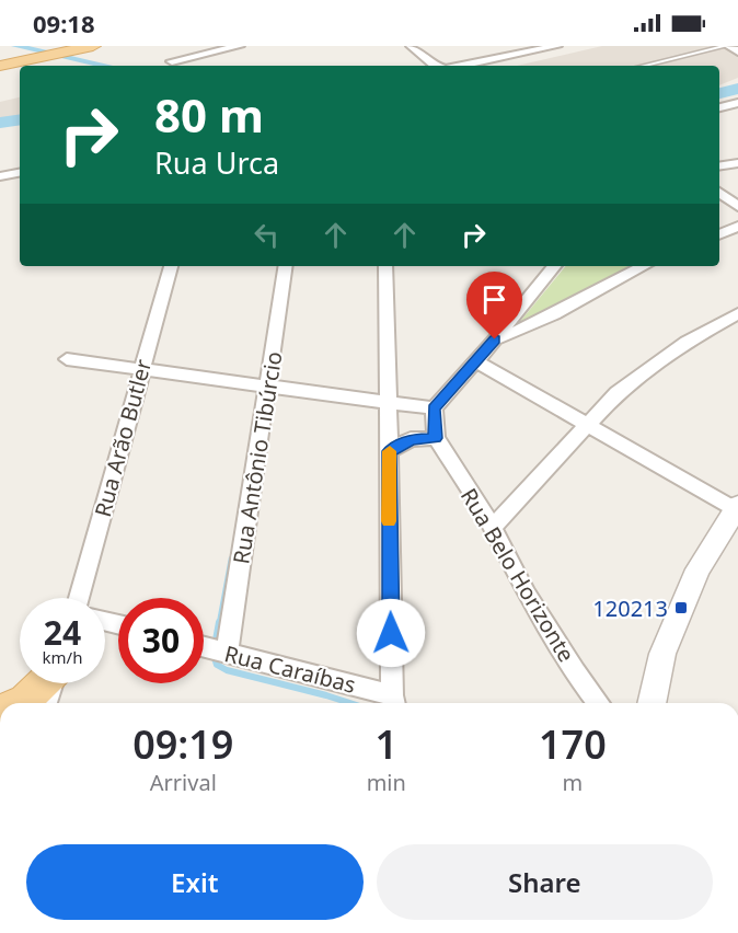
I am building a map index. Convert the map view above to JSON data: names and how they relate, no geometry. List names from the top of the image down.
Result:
{
  "streets": {
    "street": [
      "Rua Arão Butler",
      "Rua Antônio Tibúrcio",
      "Rua Belo Horizonte",
      "Rua Caraíbas"
    ]
  },
  "crossings": [
    ["Rua Antônio Tibúrcio", "Rua Caraíbas"]
  ],
  "places": {
    "transit": ["120213"]
  },
  "page": {
    "status": "09:18",
    "turn": ["80 m", "Rua Urca"],
    "speed": "24 km/h",
    "limit": "30",
    "eta": [
      "09:19",
      "Arrival",
      "1",
      "min",
      "170",
      "m"
    ],
    "buttons": ["Exit", "Share"]
  }
}
